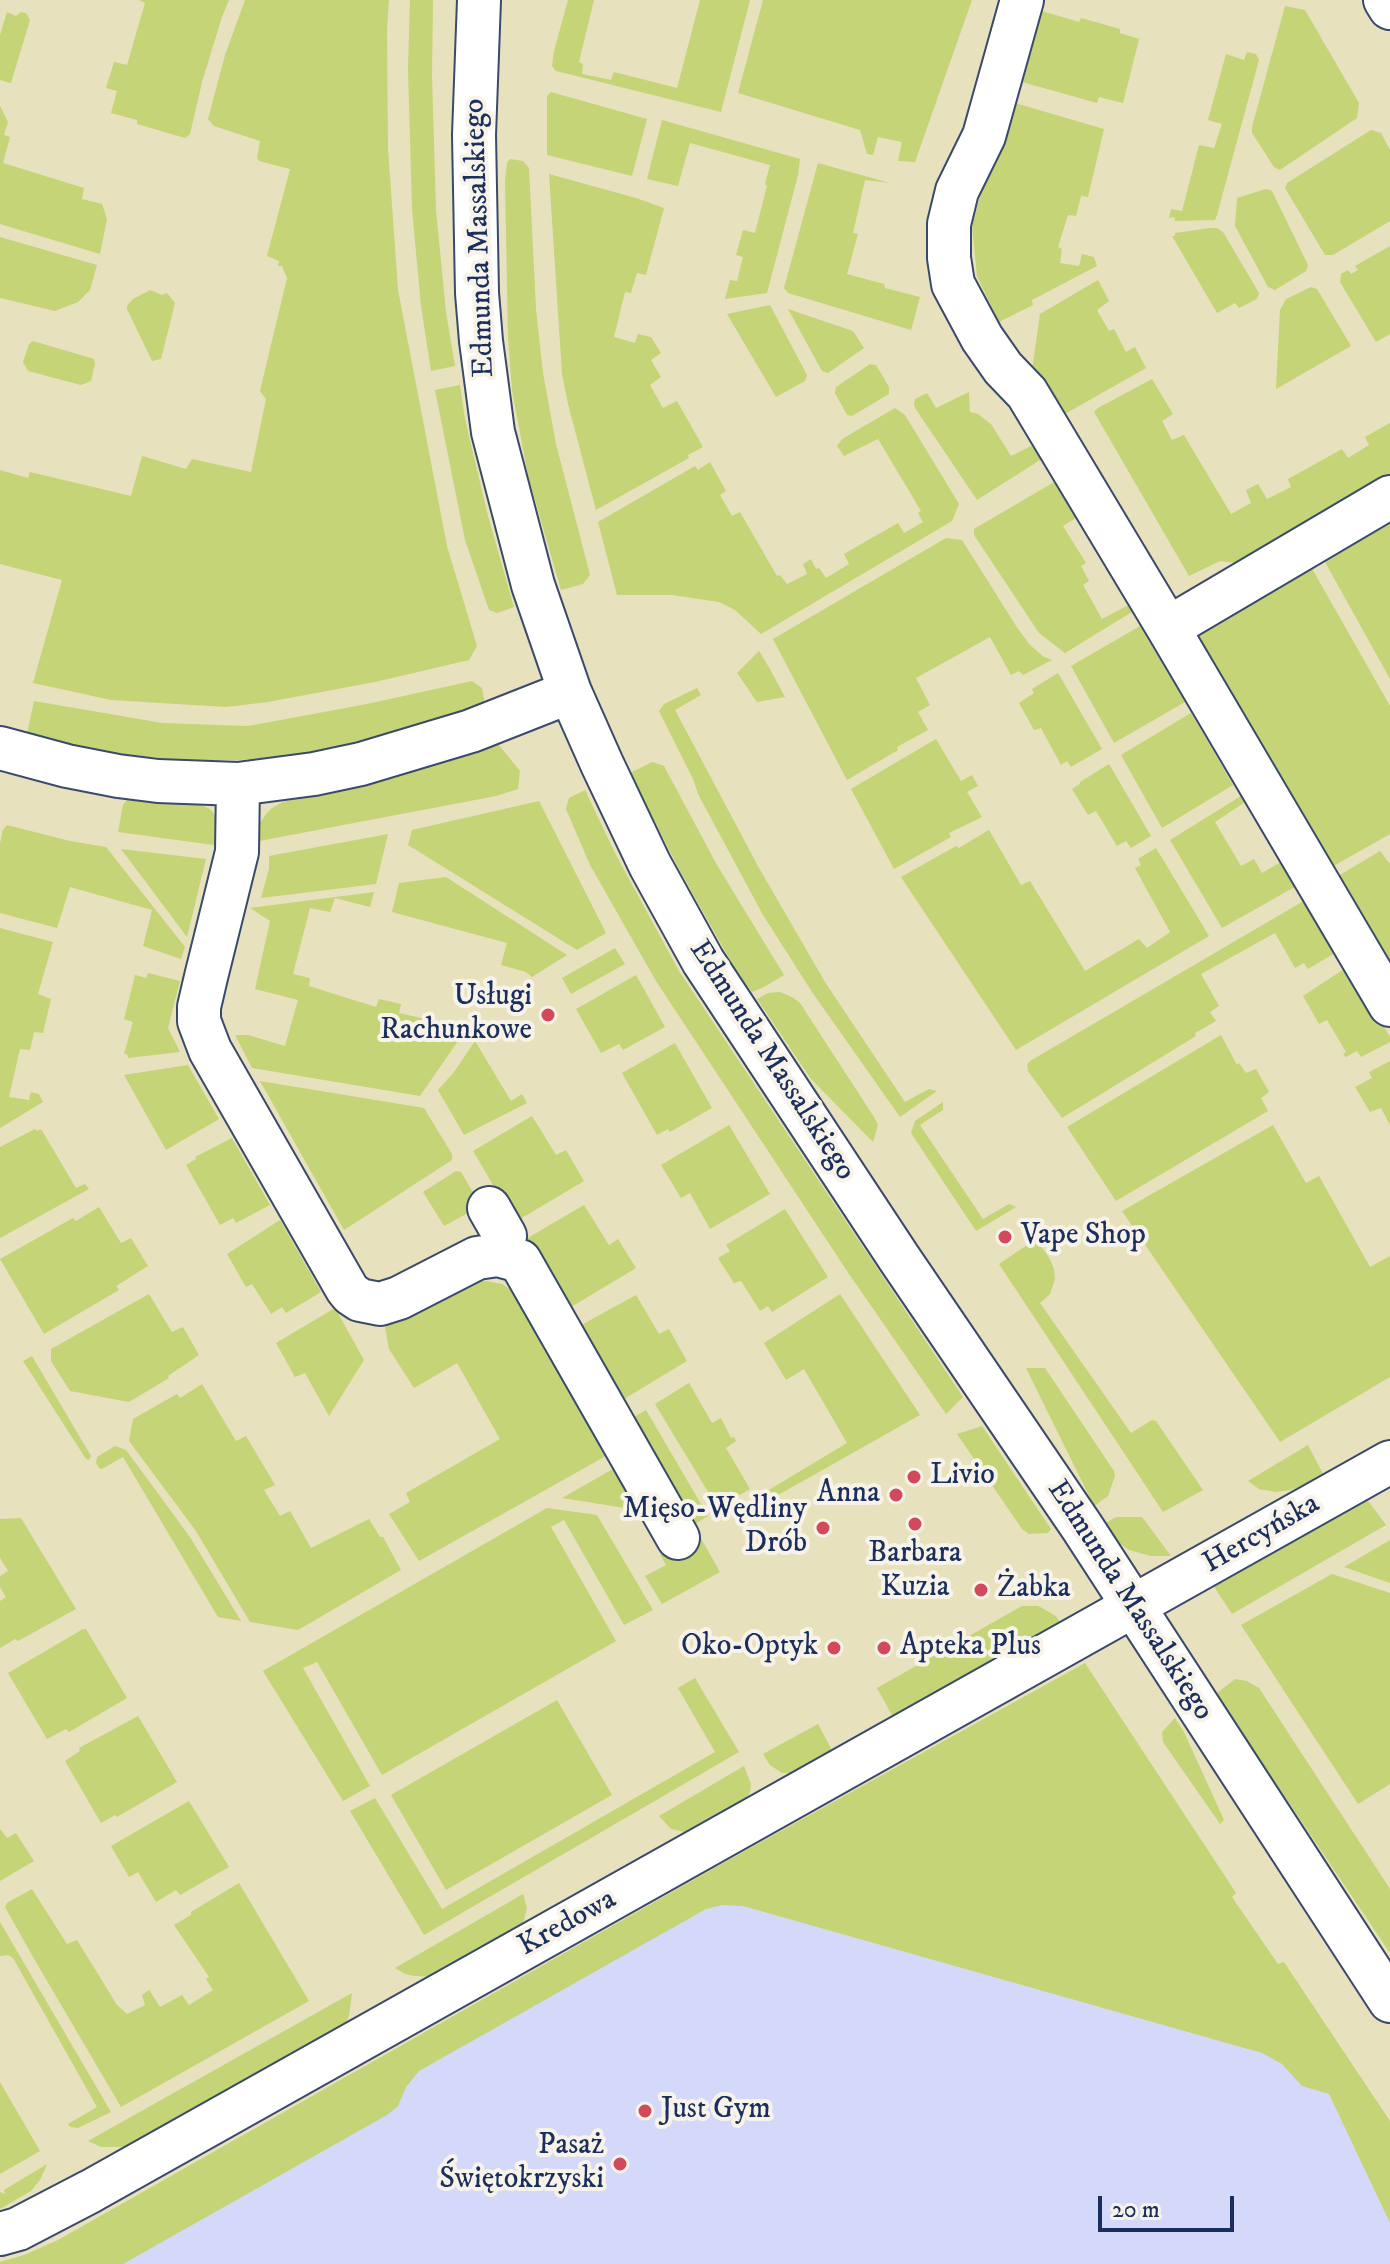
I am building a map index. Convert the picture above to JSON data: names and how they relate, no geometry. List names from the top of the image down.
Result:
{
  "streets": {
    "street": ["Edmunda Massalskiego", "Hercyńska", "Kredowa"]
  },
  "crossings": [
    ["Edmunda Massalskiego", "Hercyńska"],
    ["Edmunda Massalskiego", "Kredowa"],
    ["Hercyńska", "Kredowa"]
  ],
  "places": [
    "Usługi Rachunkowe",
    "Vape Shop",
    "Livio",
    "Anna",
    "Barbara Kuzia",
    "Mięso-Wędliny Drób",
    "Żabka",
    "Oko-Optyk",
    "Apteka Plus",
    "Just Gym",
    "Pasaż Świętokrzyski"
  ],
  "scale_bar": "20 m"
}
